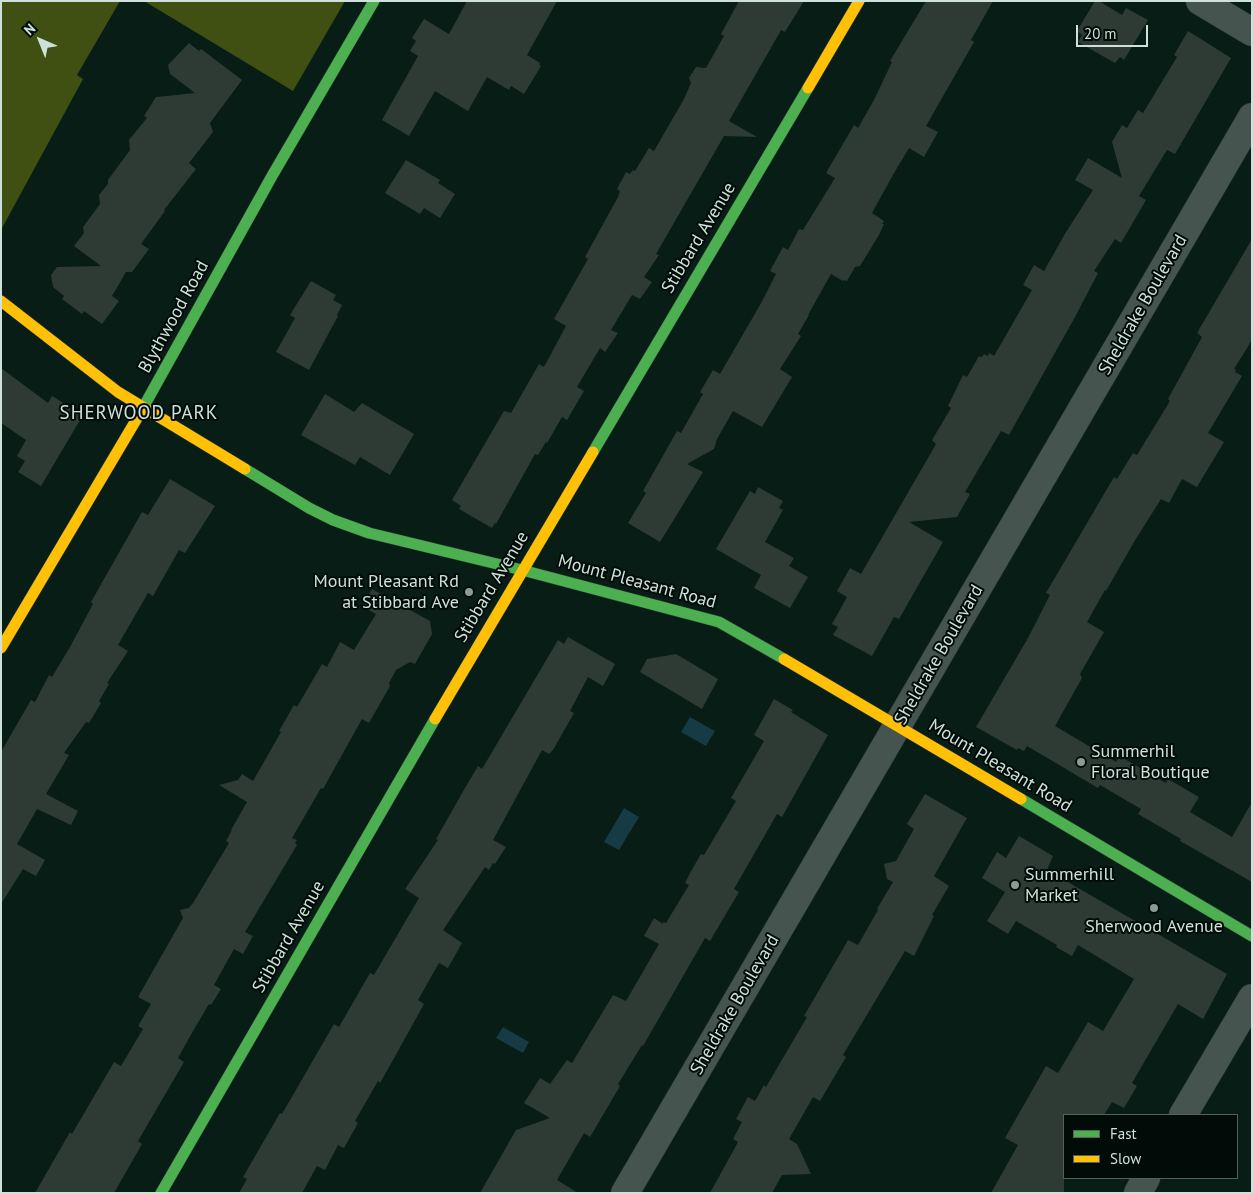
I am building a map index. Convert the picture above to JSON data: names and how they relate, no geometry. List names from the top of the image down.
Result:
{
  "streets": {
    "street": [
      "Stibbard Avenue",
      "Sheldrake Boulevard",
      "Blythwood Road",
      "Mount Pleasant Road"
    ]
  },
  "crossings": [
    ["Stibbard Avenue", "Mount Pleasant Road"],
    ["Sheldrake Boulevard", "Mount Pleasant Road"],
    ["Blythwood Road", "Mount Pleasant Road"]
  ],
  "districts": ["SHERWOOD PARK"],
  "places": [
    "Mount Pleasant Rd at Stibbard Ave",
    "Summerhil Floral Boutique",
    "Summerhill Market",
    "Sherwood Avenue"
  ],
  "legend": ["Fast", "Slow"],
  "scale_bar": "20 m",
  "north": "top left"
}
